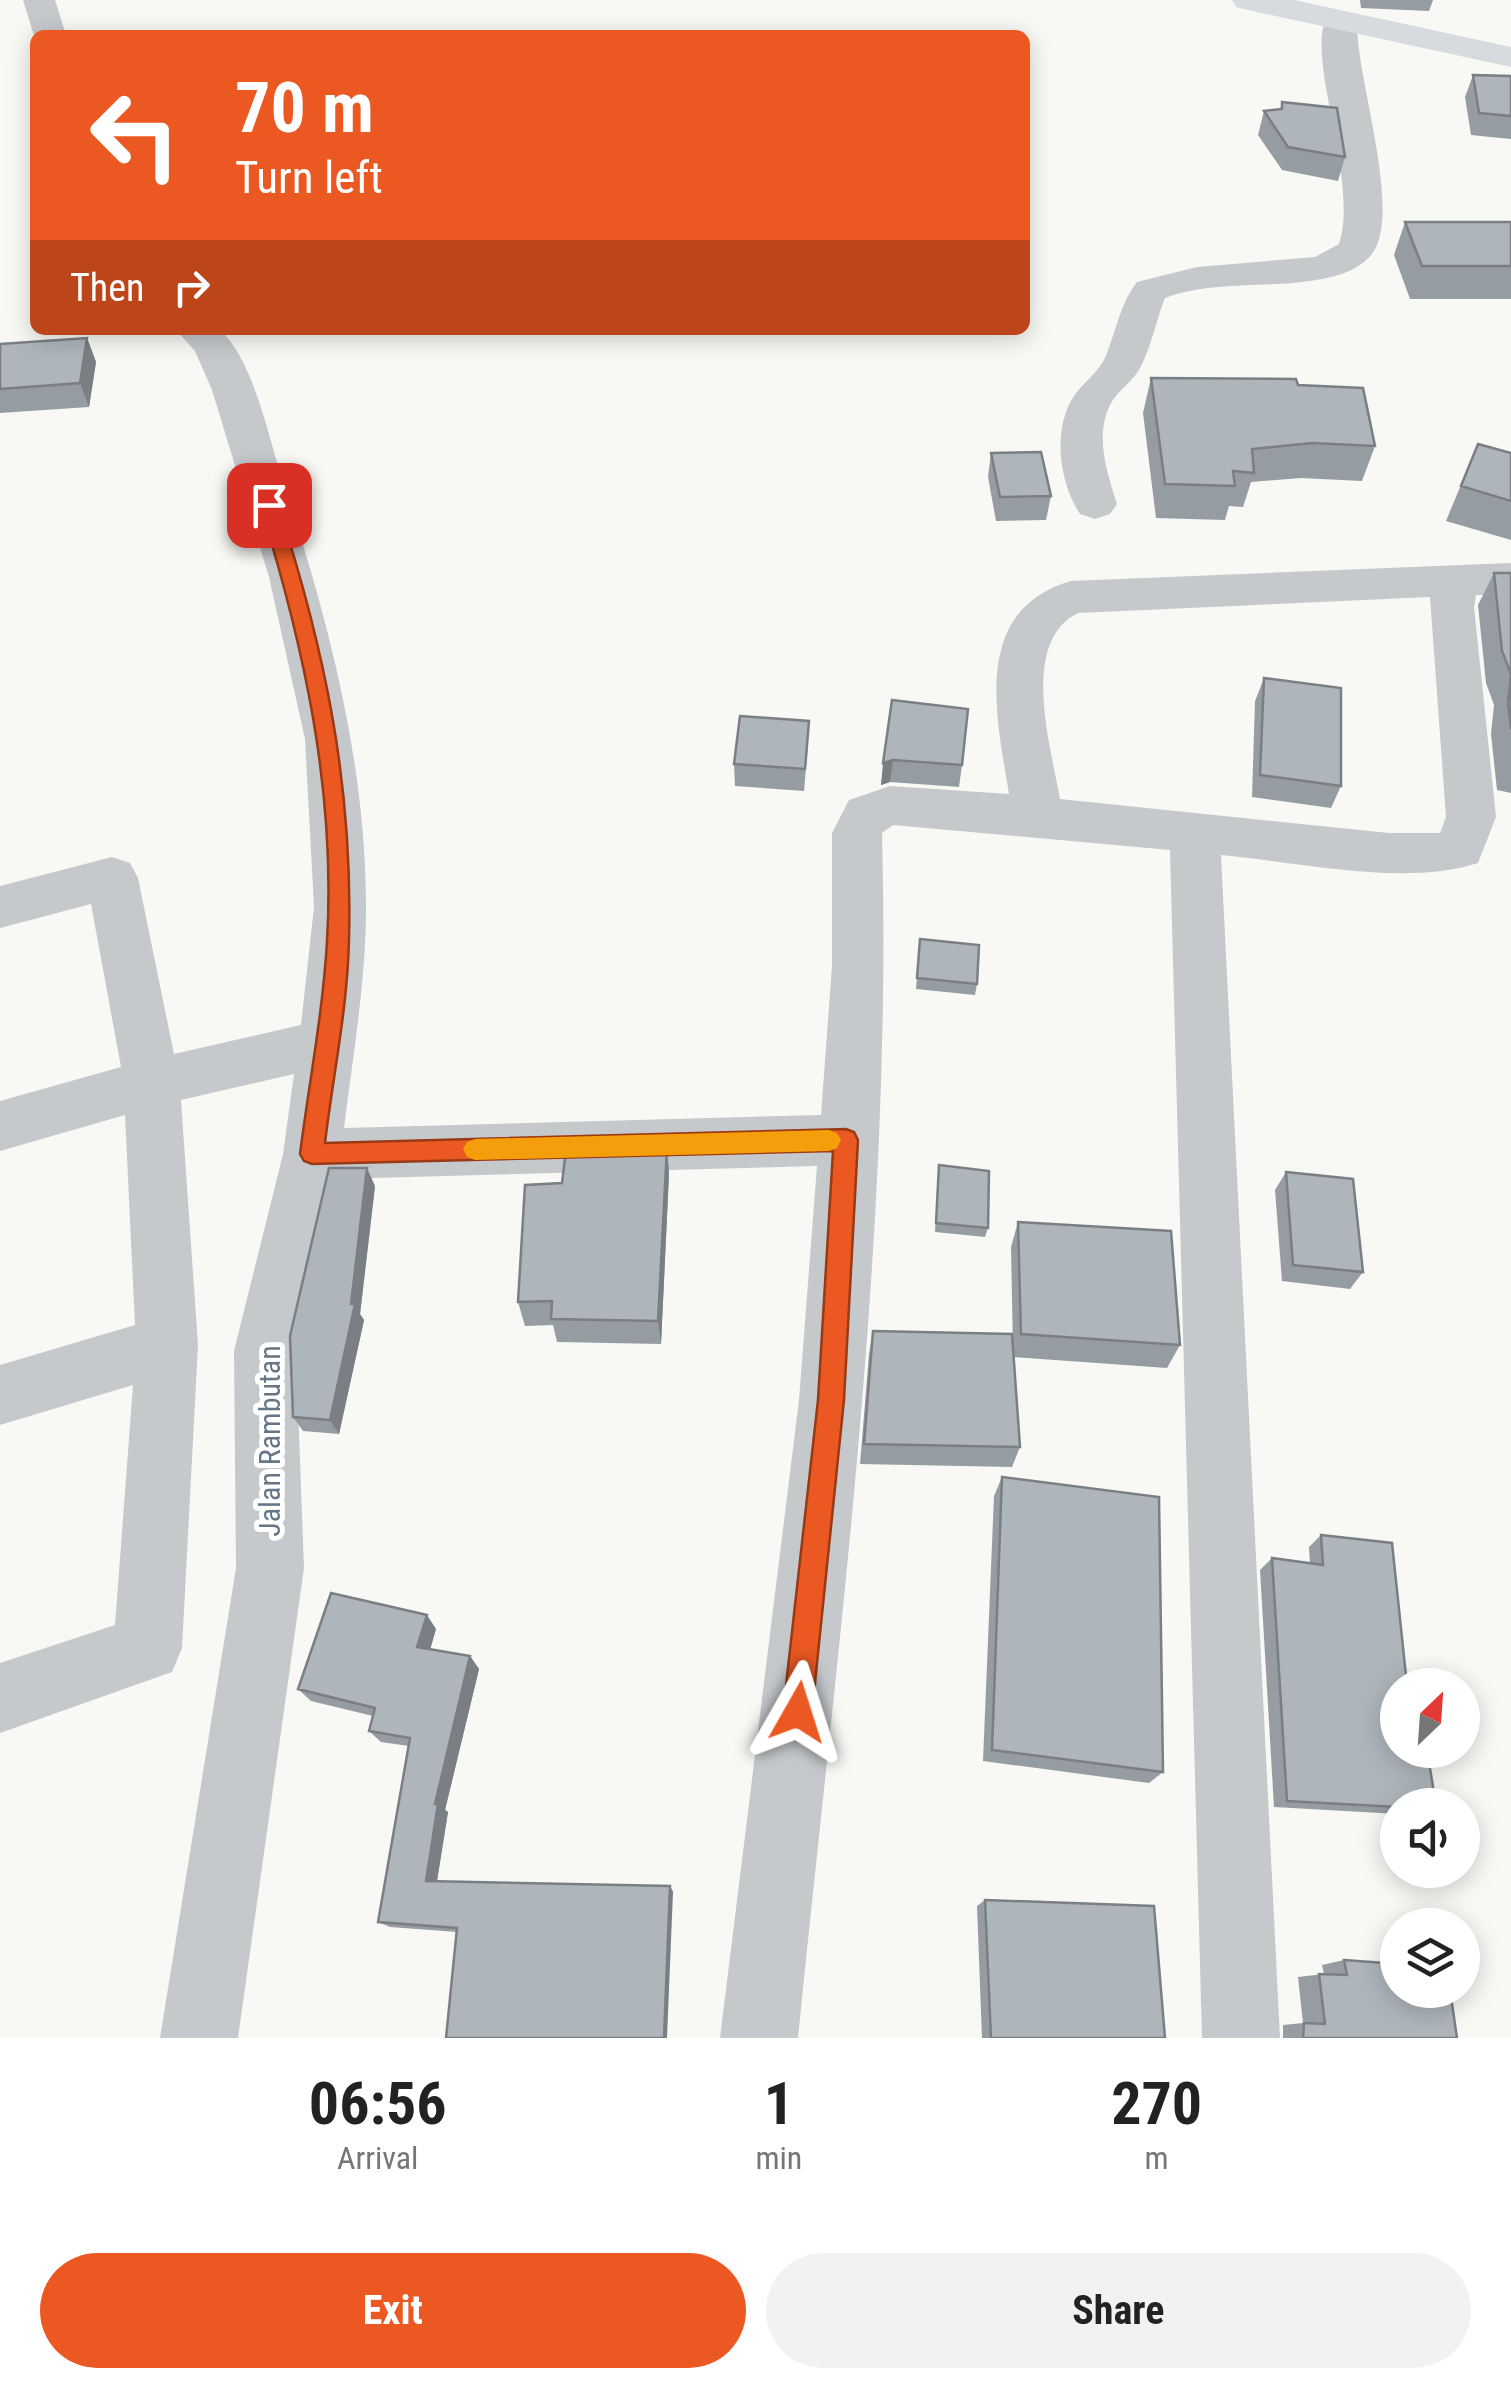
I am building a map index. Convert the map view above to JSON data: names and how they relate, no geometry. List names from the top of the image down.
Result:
{
  "streets": {
    "street": ["Jalan Rambutan"]
  },
  "north": "top right",
  "page": {
    "turn": ["70 m", "Turn left"],
    "then": "Then",
    "eta": [
      "06:56",
      "Arrival",
      "1",
      "min",
      "270",
      "m"
    ],
    "buttons": ["Exit", "Share"]
  }
}
